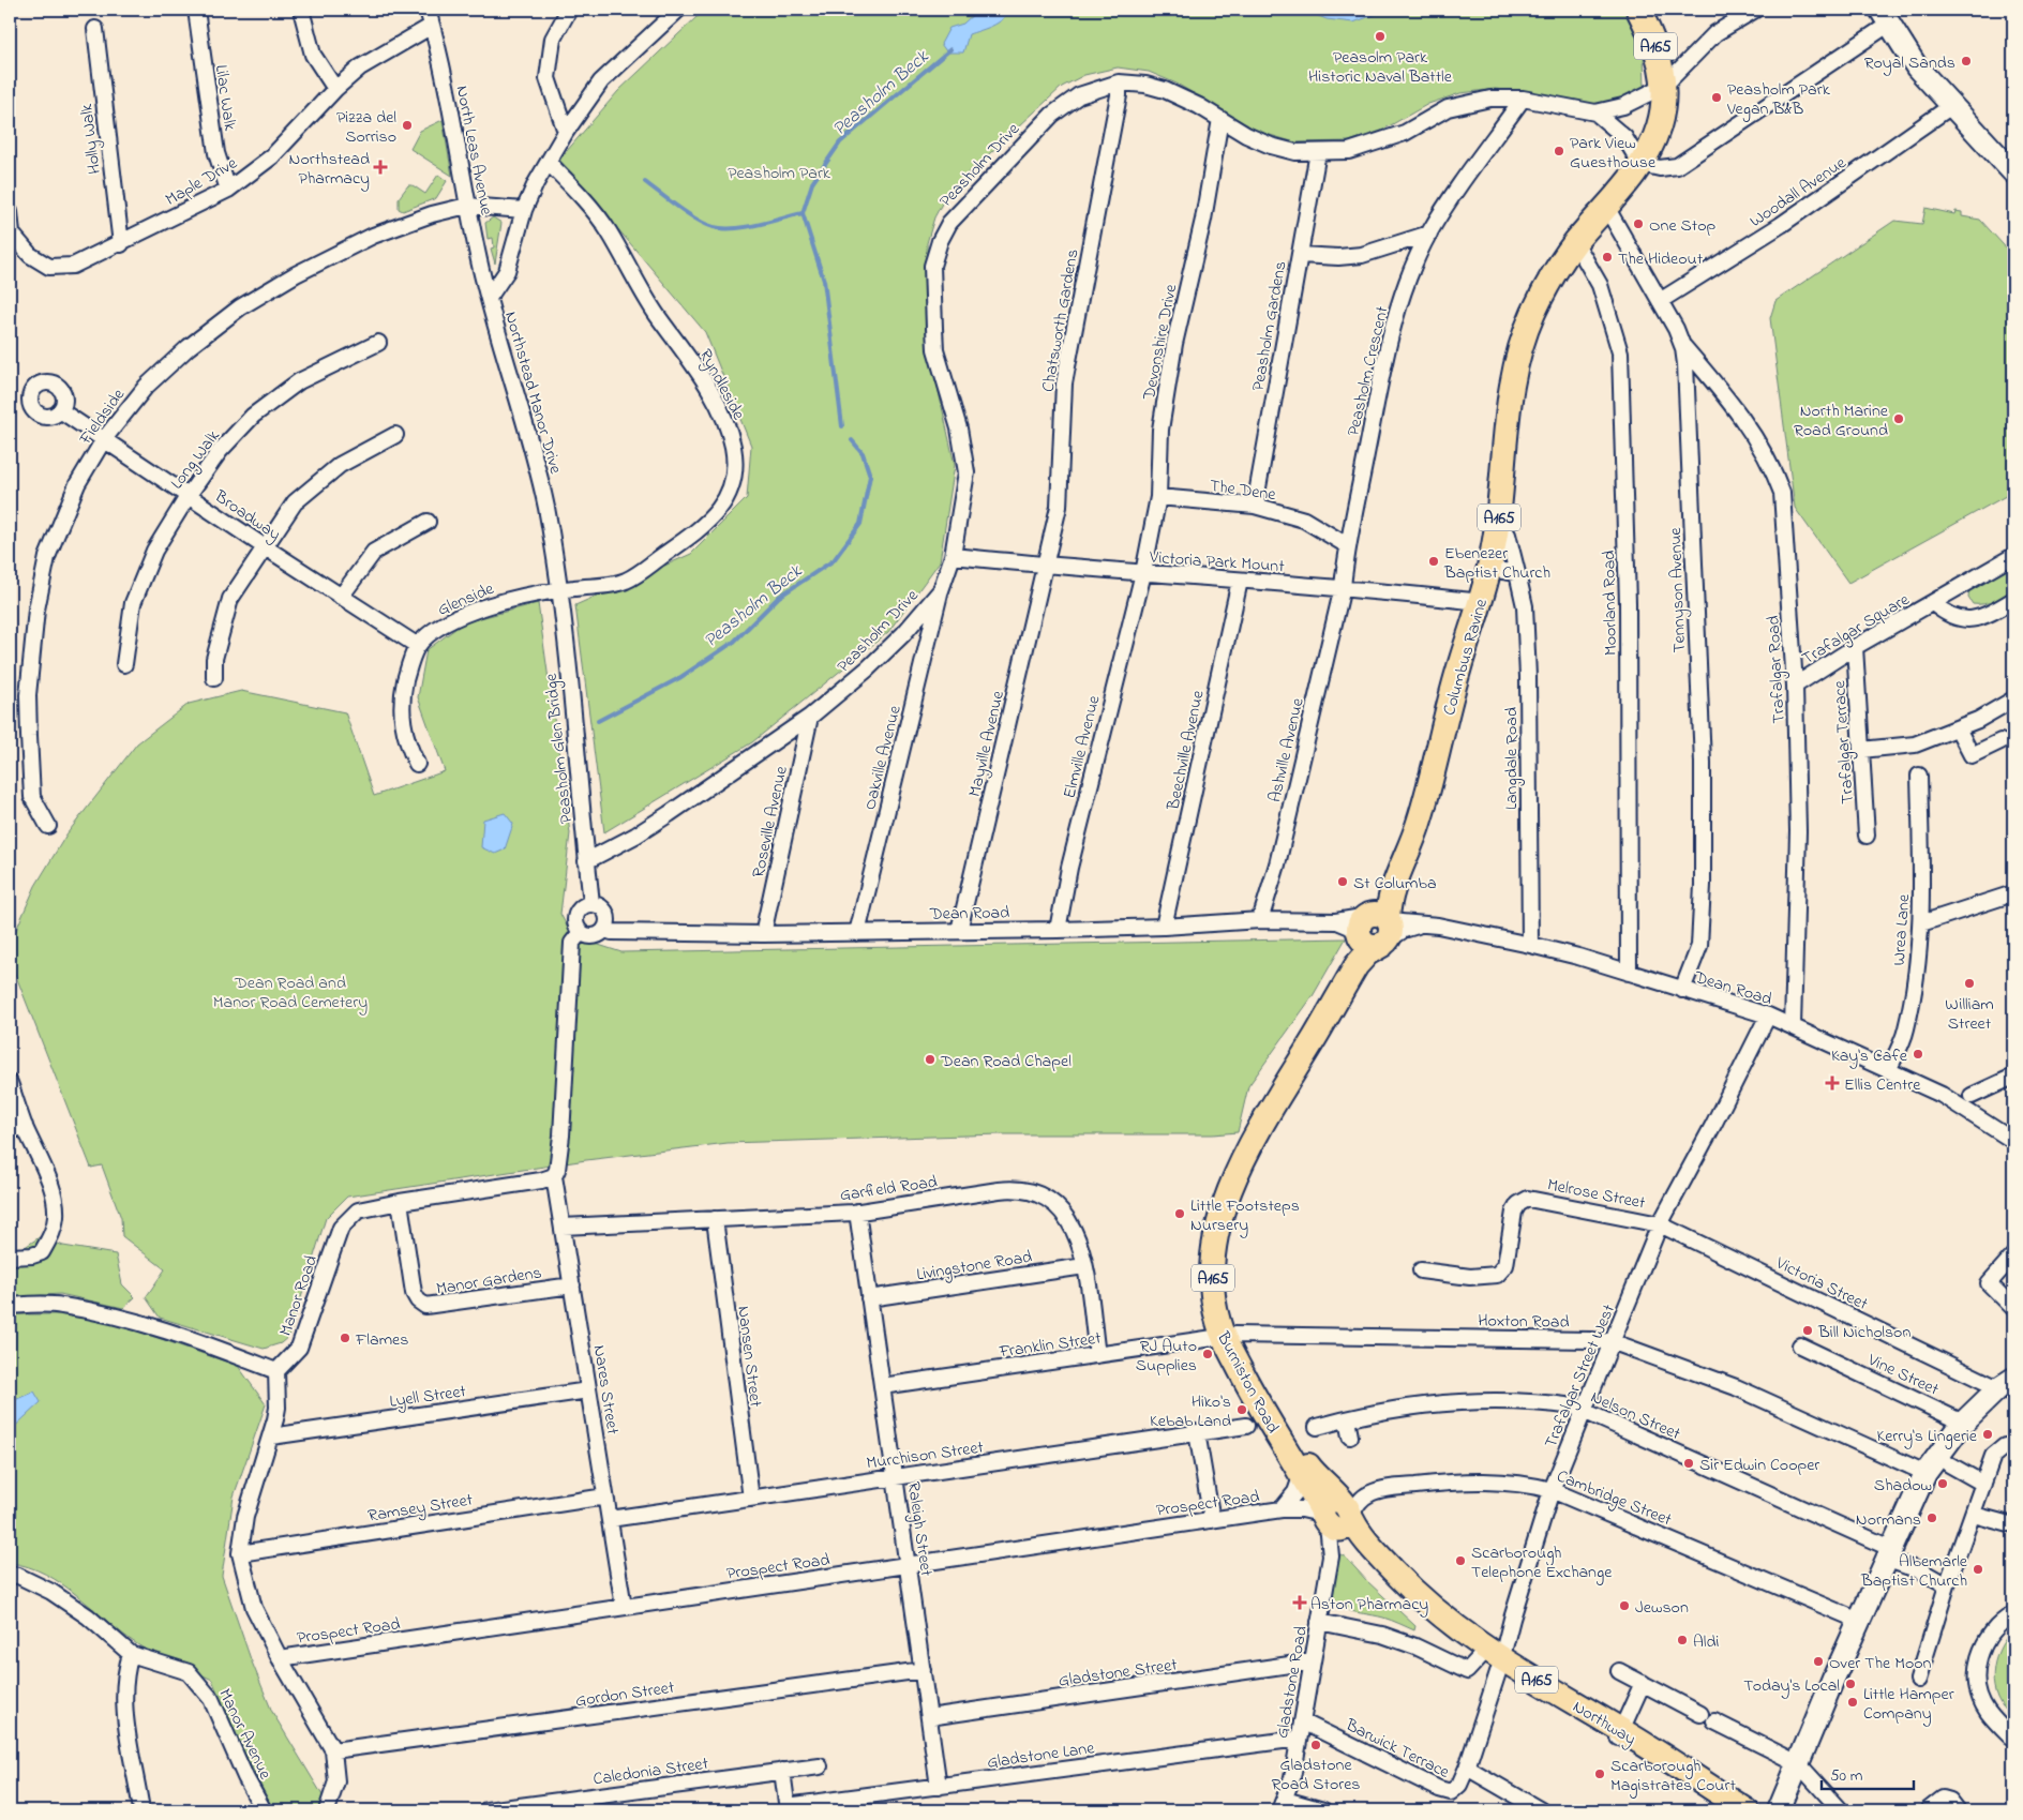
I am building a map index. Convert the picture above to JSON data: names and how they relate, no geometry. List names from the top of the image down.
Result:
{
  "streets": {
    "main road": [
      "A165",
      "Columbus Ravine",
      "Burniston Road",
      "Northway"
    ],
    "street": [
      "Lilac Walk",
      "Holly Walk",
      "North Leas Avenue",
      "Peasholm Drive",
      "Maple Drive",
      "Woodall Avenue",
      "Chatsworth Gardens",
      "Peasholm Gardens",
      "Devonshire Drive",
      "Peasholm Crescent",
      "Ryndleside",
      "Northstead Manor Drive",
      "Fieldside",
      "Long Walk",
      "The Dene",
      "Broadway",
      "Victoria Park Mount",
      "Tennyson Avenue",
      "Glenside",
      "Moorland Road",
      "Trafalgar Square",
      "Trafalgar Road",
      "Trafalgar Terrace",
      "Mayville Avenue",
      "Elmville Avenue",
      "Peasholm Glen Bridge",
      "Beechville Avenue",
      "Ashville Avenue",
      "Oakville Avenue",
      "Langdale Road",
      "Roseville Avenue",
      "Dean Road",
      "Wrea Lane",
      "Garfield Road",
      "Melrose Street",
      "Livingstone Road",
      "Manor Gardens",
      "Victoria Street",
      "Manor Road",
      "Hoxton Road",
      "Franklin Street",
      "Nansen Street",
      "Vine Street",
      "Trafalgar Street West",
      "Nares Street",
      "Lyell Street",
      "Nelson Street",
      "Murchison Street",
      "Cambridge Street",
      "Prospect Road",
      "Ramsey Street",
      "Raleigh Street",
      "Gladstone Street",
      "Gladstone Road",
      "Gordon Street",
      "Manor Avenue",
      "Barwick Terrace",
      "Gladstone Lane",
      "Caledonia Street"
    ]
  },
  "crossings": [
    ["A165", "Peasholm Drive"],
    ["A165", "Columbus Ravine"],
    ["Lilac Walk", "Maple Drive"],
    ["Holly Walk", "Maple Drive"],
    ["North Leas Avenue", "Maple Drive"],
    ["North Leas Avenue", "Northstead Manor Drive"],
    ["North Leas Avenue", "Fieldside"],
    ["Peasholm Drive", "Chatsworth Gardens"],
    ["Peasholm Drive", "Peasholm Gardens"],
    ["Peasholm Drive", "Devonshire Drive"],
    ["Peasholm Drive", "Peasholm Crescent"],
    ["Peasholm Drive", "Victoria Park Mount"],
    ["Peasholm Drive", "Columbus Ravine"],
    ["Peasholm Drive", "Peasholm Glen Bridge"],
    ["Peasholm Drive", "Oakville Avenue"],
    ["Peasholm Drive", "Roseville Avenue"],
    ["Woodall Avenue", "Tennyson Avenue"],
    ["Chatsworth Gardens", "Victoria Park Mount"],
    ["Chatsworth Gardens", "Mayville Avenue"],
    ["Peasholm Gardens", "The Dene"],
    ["Devonshire Drive", "The Dene"],
    ["Devonshire Drive", "Victoria Park Mount"],
    ["Devonshire Drive", "Elmville Avenue"],
    ["Peasholm Crescent", "The Dene"],
    ["Peasholm Crescent", "Victoria Park Mount"],
    ["Peasholm Crescent", "Ashville Avenue"],
    ["Ryndleside", "Northstead Manor Drive"],
    ["Ryndleside", "Glenside"],
    ["Ryndleside", "Peasholm Glen Bridge"],
    ["Northstead Manor Drive", "Fieldside"],
    ["Northstead Manor Drive", "Glenside"],
    ["Northstead Manor Drive", "Peasholm Glen Bridge"],
    ["Fieldside", "Broadway"],
    ["Long Walk", "Broadway"],
    ["Broadway", "Glenside"],
    ["Victoria Park Mount", "Columbus Ravine"],
    ["Victoria Park Mount", "Mayville Avenue"],
    ["Victoria Park Mount", "Elmville Avenue"],
    ["Victoria Park Mount", "Beechville Avenue"],
    ["Victoria Park Mount", "Ashville Avenue"],
    ["Tennyson Avenue", "Columbus Ravine"],
    ["Tennyson Avenue", "Trafalgar Road"],
    ["Tennyson Avenue", "Dean Road"],
    ["Glenside", "Peasholm Glen Bridge"],
    ["Moorland Road", "Columbus Ravine"],
    ["Moorland Road", "Dean Road"],
    ["Trafalgar Square", "Trafalgar Road"],
    ["Trafalgar Square", "Trafalgar Terrace"],
    ["Columbus Ravine", "Langdale Road"],
    ["Columbus Ravine", "Dean Road"],
    ["Columbus Ravine", "Burniston Road"],
    ["Trafalgar Road", "Dean Road"],
    ["Mayville Avenue", "Dean Road"],
    ["Elmville Avenue", "Dean Road"],
    ["Peasholm Glen Bridge", "Dean Road"],
    ["Beechville Avenue", "Dean Road"],
    ["Ashville Avenue", "Dean Road"],
    ["Oakville Avenue", "Dean Road"],
    ["Langdale Road", "Dean Road"],
    ["Roseville Avenue", "Dean Road"],
    ["Dean Road", "Wrea Lane"],
    ["Dean Road", "Trafalgar Street West"],
    ["Dean Road", "Burniston Road"],
    ["Garfield Road", "Livingstone Road"],
    ["Garfield Road", "Franklin Street"],
    ["Garfield Road", "Nansen Street"],
    ["Garfield Road", "Nares Street"],
    ["Garfield Road", "Raleigh Street"],
    ["Melrose Street", "Victoria Street"],
    ["Melrose Street", "Trafalgar Street West"],
    ["Livingstone Road", "Raleigh Street"],
    ["Manor Gardens", "Manor Road"],
    ["Manor Gardens", "Nares Street"],
    ["Victoria Street", "Trafalgar Street West"],
    ["Manor Road", "Nares Street"],
    ["Hoxton Road", "Franklin Street"],
    ["Hoxton Road", "Trafalgar Street West"],
    ["Hoxton Road", "Burniston Road"],
    ["Franklin Street", "Burniston Road"],
    ["Franklin Street", "Raleigh Street"],
    ["Nansen Street", "Murchison Street"],
    ["Trafalgar Street West", "Nelson Street"],
    ["Trafalgar Street West", "Cambridge Street"],
    ["Trafalgar Street West", "Northway"],
    ["Trafalgar Street West", "Barwick Terrace"],
    ["Burniston Road", "Cambridge Street"],
    ["Burniston Road", "Prospect Road"],
    ["Burniston Road", "Gladstone Road"],
    ["Burniston Road", "Northway"],
    ["Nares Street", "Lyell Street"],
    ["Nares Street", "Murchison Street"],
    ["Nares Street", "Prospect Road"],
    ["Nares Street", "Ramsey Street"],
    ["Murchison Street", "Raleigh Street"],
    ["Cambridge Street", "Prospect Road"],
    ["Cambridge Street", "Gladstone Road"],
    ["Cambridge Street", "Northway"],
    ["Prospect Road", "Raleigh Street"],
    ["Prospect Road", "Gladstone Road"],
    ["Prospect Road", "Northway"],
    ["Raleigh Street", "Gladstone Street"],
    ["Raleigh Street", "Gordon Street"],
    ["Raleigh Street", "Gladstone Lane"],
    ["Gladstone Street", "Gladstone Road"],
    ["Gladstone Road", "Northway"],
    ["Gladstone Road", "Barwick Terrace"],
    ["Gladstone Road", "Gladstone Lane"]
  ],
  "water": ["Peasholm Beck"],
  "parks": ["Peasholm Park", "Dean Road and Manor Road Cemetery"],
  "places": {
    "other": [
      "Peasolm Park Historic Naval Battle",
      "Royal Sands",
      "Peasholm Park Vegan B&B",
      "Pizza del Sorriso",
      "Park View Guesthouse",
      "One Stop",
      "The Hideout",
      "North Marine Road Ground",
      "Ebenezer Baptist Church",
      "St Columba",
      "William Street",
      "Kay's Cafe",
      "Dean Road Chapel",
      "Little Footsteps Nursery",
      "Bill Nicholson",
      "Flames",
      "RJ Auto Supplies",
      "Hiko's Kebab Land",
      "Kerry's Lingerie",
      "Sir Edwin Cooper",
      "Shadow",
      "Normans",
      "Scarborough Telephone Exchange",
      "Albemarle Baptist Church",
      "Jewson",
      "Aldi",
      "Over The Moon",
      "Today's Local",
      "Little Hamper Company",
      "Gladstone Road Stores",
      "Scarborough Magistrates Court"
    ],
    "health": ["Northstead Pharmacy", "Ellis Centre", "Aston Pharmacy"]
  },
  "scale_bar": "50 m"
}
